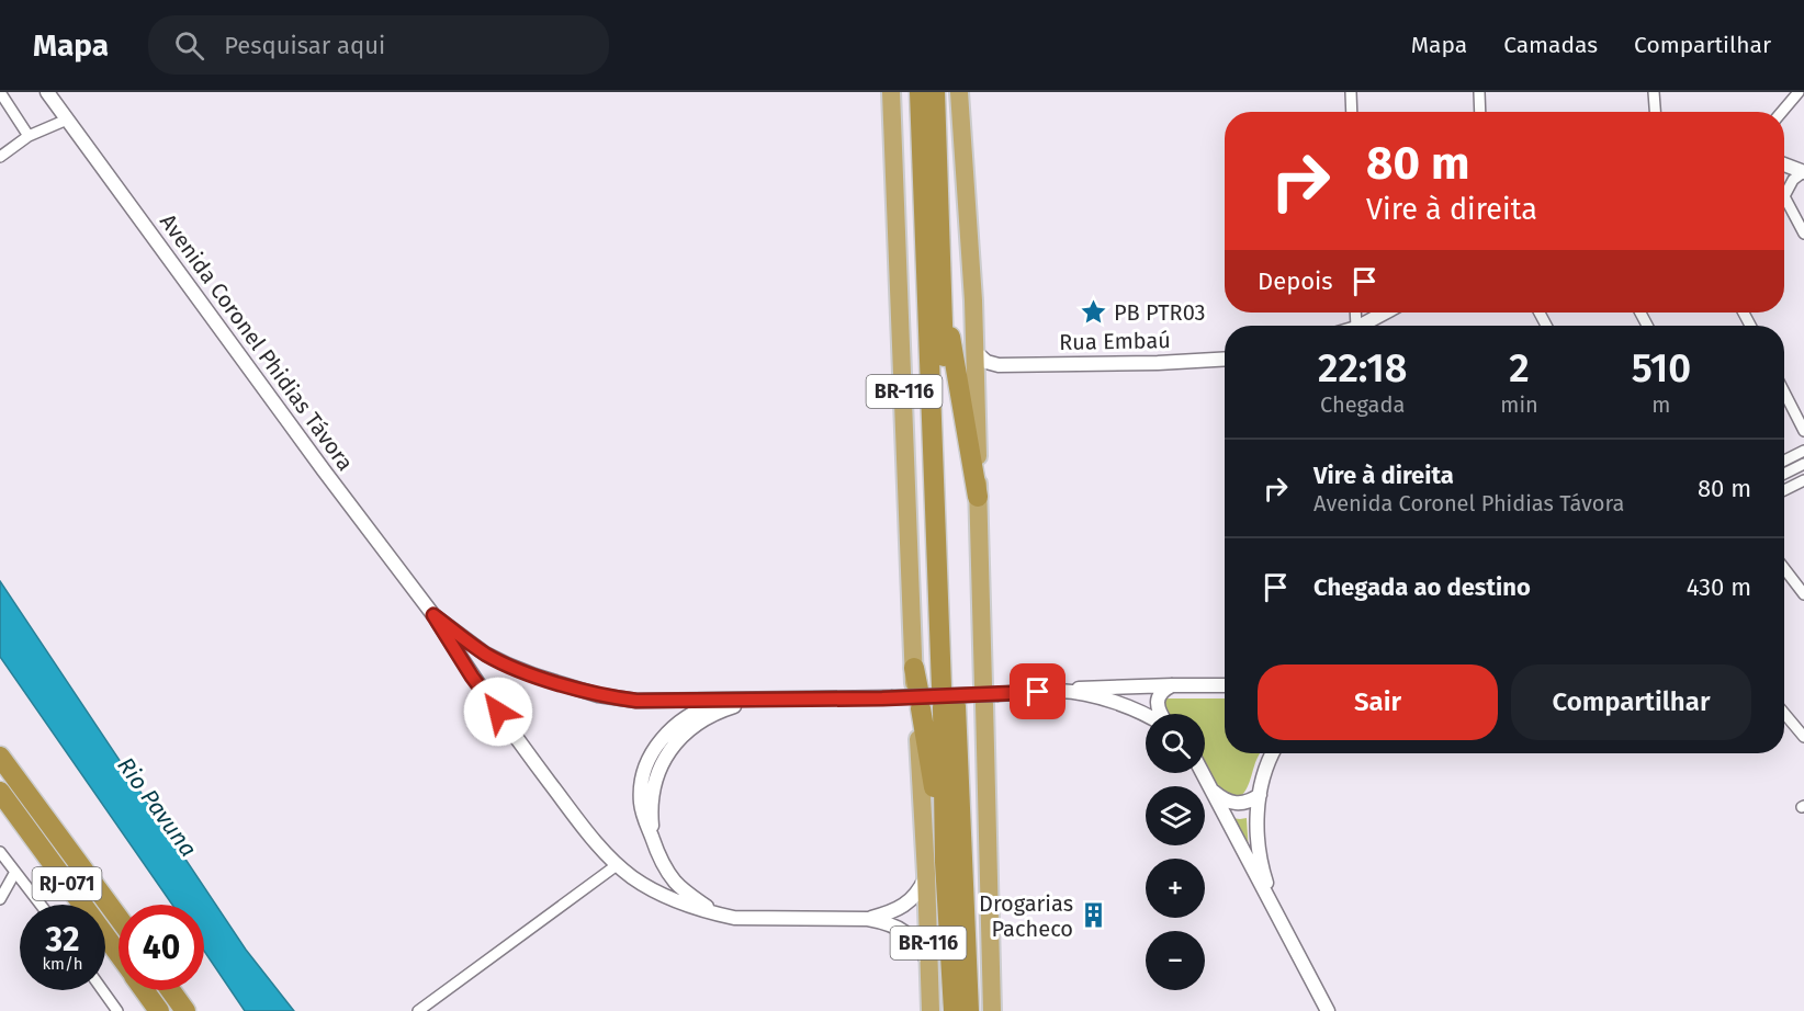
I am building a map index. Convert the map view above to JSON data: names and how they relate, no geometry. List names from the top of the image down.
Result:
{
  "streets": {
    "highway": ["BR-116", "RJ-071"],
    "street": ["Rua Embaú", "Avenida Coronel Phidias Távora"]
  },
  "crossings": [
    ["Avenida Coronel Phidias Távora", "BR-116"]
  ],
  "water": ["Rio Pavuna"],
  "places": {
    "place": ["PB PTR03"],
    "building": ["Drogarias Pacheco"]
  },
  "page": {
    "header": "Mapa",
    "search": "Pesquisar aqui",
    "nav": ["Mapa", "Camadas", "Compartilhar"],
    "turn": ["80 m", "Vire à direita"],
    "then": "Depois",
    "eta": [
      "22:18",
      "Chegada",
      "2",
      "min",
      "510",
      "m"
    ],
    "list": [
      {
        "name": "Vire à direita",
        "note": "Avenida Coronel Phidias Távora",
        "value": "80 m"
      },
      {
        "name": "Chegada ao destino",
        "value": "430 m"
      }
    ],
    "buttons": ["Sair", "Compartilhar"],
    "map_buttons": ["+", "−"],
    "speed": "32 km/h",
    "limit": "40"
  }
}
